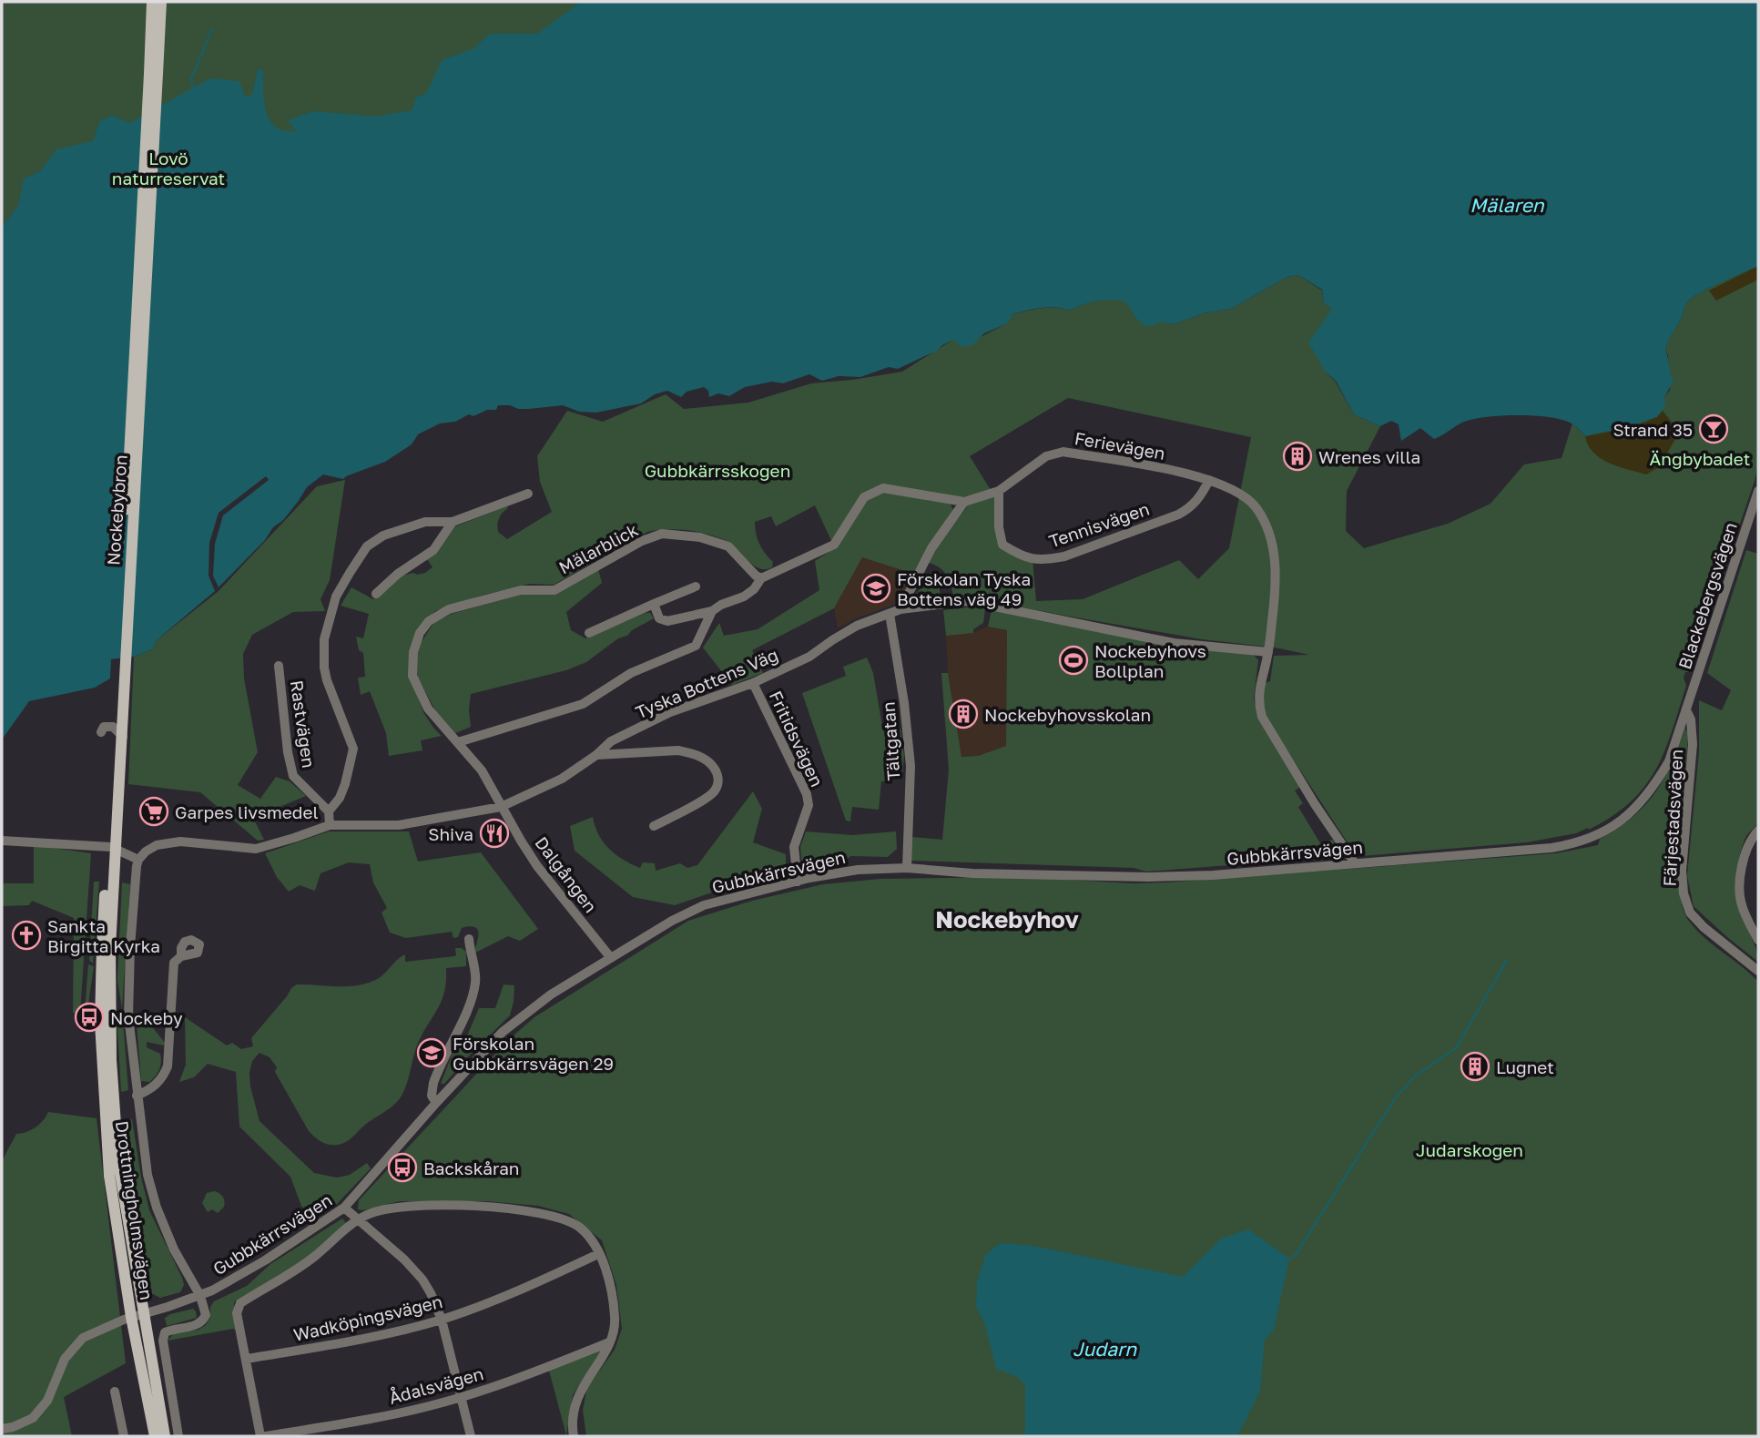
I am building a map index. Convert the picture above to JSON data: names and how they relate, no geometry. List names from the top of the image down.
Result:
{
  "streets": {
    "main road": ["Nockebybron", "Drottningholmsvägen"],
    "street": [
      "Ferievägen",
      "Tennisvägen",
      "Mälarblick",
      "Blackebergsvägen",
      "Tyska Bottens Väg",
      "Rastvägen",
      "Fritidsvägen",
      "Tältgatan",
      "Färjestadsvägen",
      "Gubbkärrsvägen",
      "Dalgången",
      "Wadköpingsvägen",
      "Ådalsvägen"
    ]
  },
  "crossings": [
    ["Ferievägen", "Tennisvägen"],
    ["Ferievägen", "Mälarblick"],
    ["Ferievägen", "Tyska Bottens Väg"],
    ["Ferievägen", "Gubbkärrsvägen"],
    ["Nockebybron", "Drottningholmsvägen"],
    ["Mälarblick", "Tyska Bottens Väg"],
    ["Mälarblick", "Dalgången"],
    ["Blackebergsvägen", "Färjestadsvägen"],
    ["Blackebergsvägen", "Gubbkärrsvägen"],
    ["Tyska Bottens Väg", "Fritidsvägen"],
    ["Tyska Bottens Väg", "Tältgatan"],
    ["Tyska Bottens Väg", "Dalgången"],
    ["Fritidsvägen", "Gubbkärrsvägen"],
    ["Tältgatan", "Gubbkärrsvägen"],
    ["Färjestadsvägen", "Gubbkärrsvägen"],
    ["Gubbkärrsvägen", "Dalgången"],
    ["Gubbkärrsvägen", "Drottningholmsvägen"]
  ],
  "districts": ["Nockebyhov"],
  "water": ["Mälaren", "Judarn"],
  "parks": [
    "Lovö naturreservat",
    "Ängbybadet",
    "Gubbkärrsskogen",
    "Judarskogen"
  ],
  "places": {
    "bar": ["Strand 35"],
    "building": ["Wrenes villa", "Nockebyhovsskolan", "Lugnet"],
    "school or university": ["Förskolan Tyska Bottens väg 49", "Förskolan Gubbkärrsvägen 29"],
    "sports": ["Nockebyhovs Bollplan"],
    "supermarket": ["Garpes livsmedel"],
    "restaurant": ["Shiva"],
    "church": ["Sankta Birgitta Kyrka"],
    "bus stop": ["Nockeby", "Backskåran"]
  }
}
